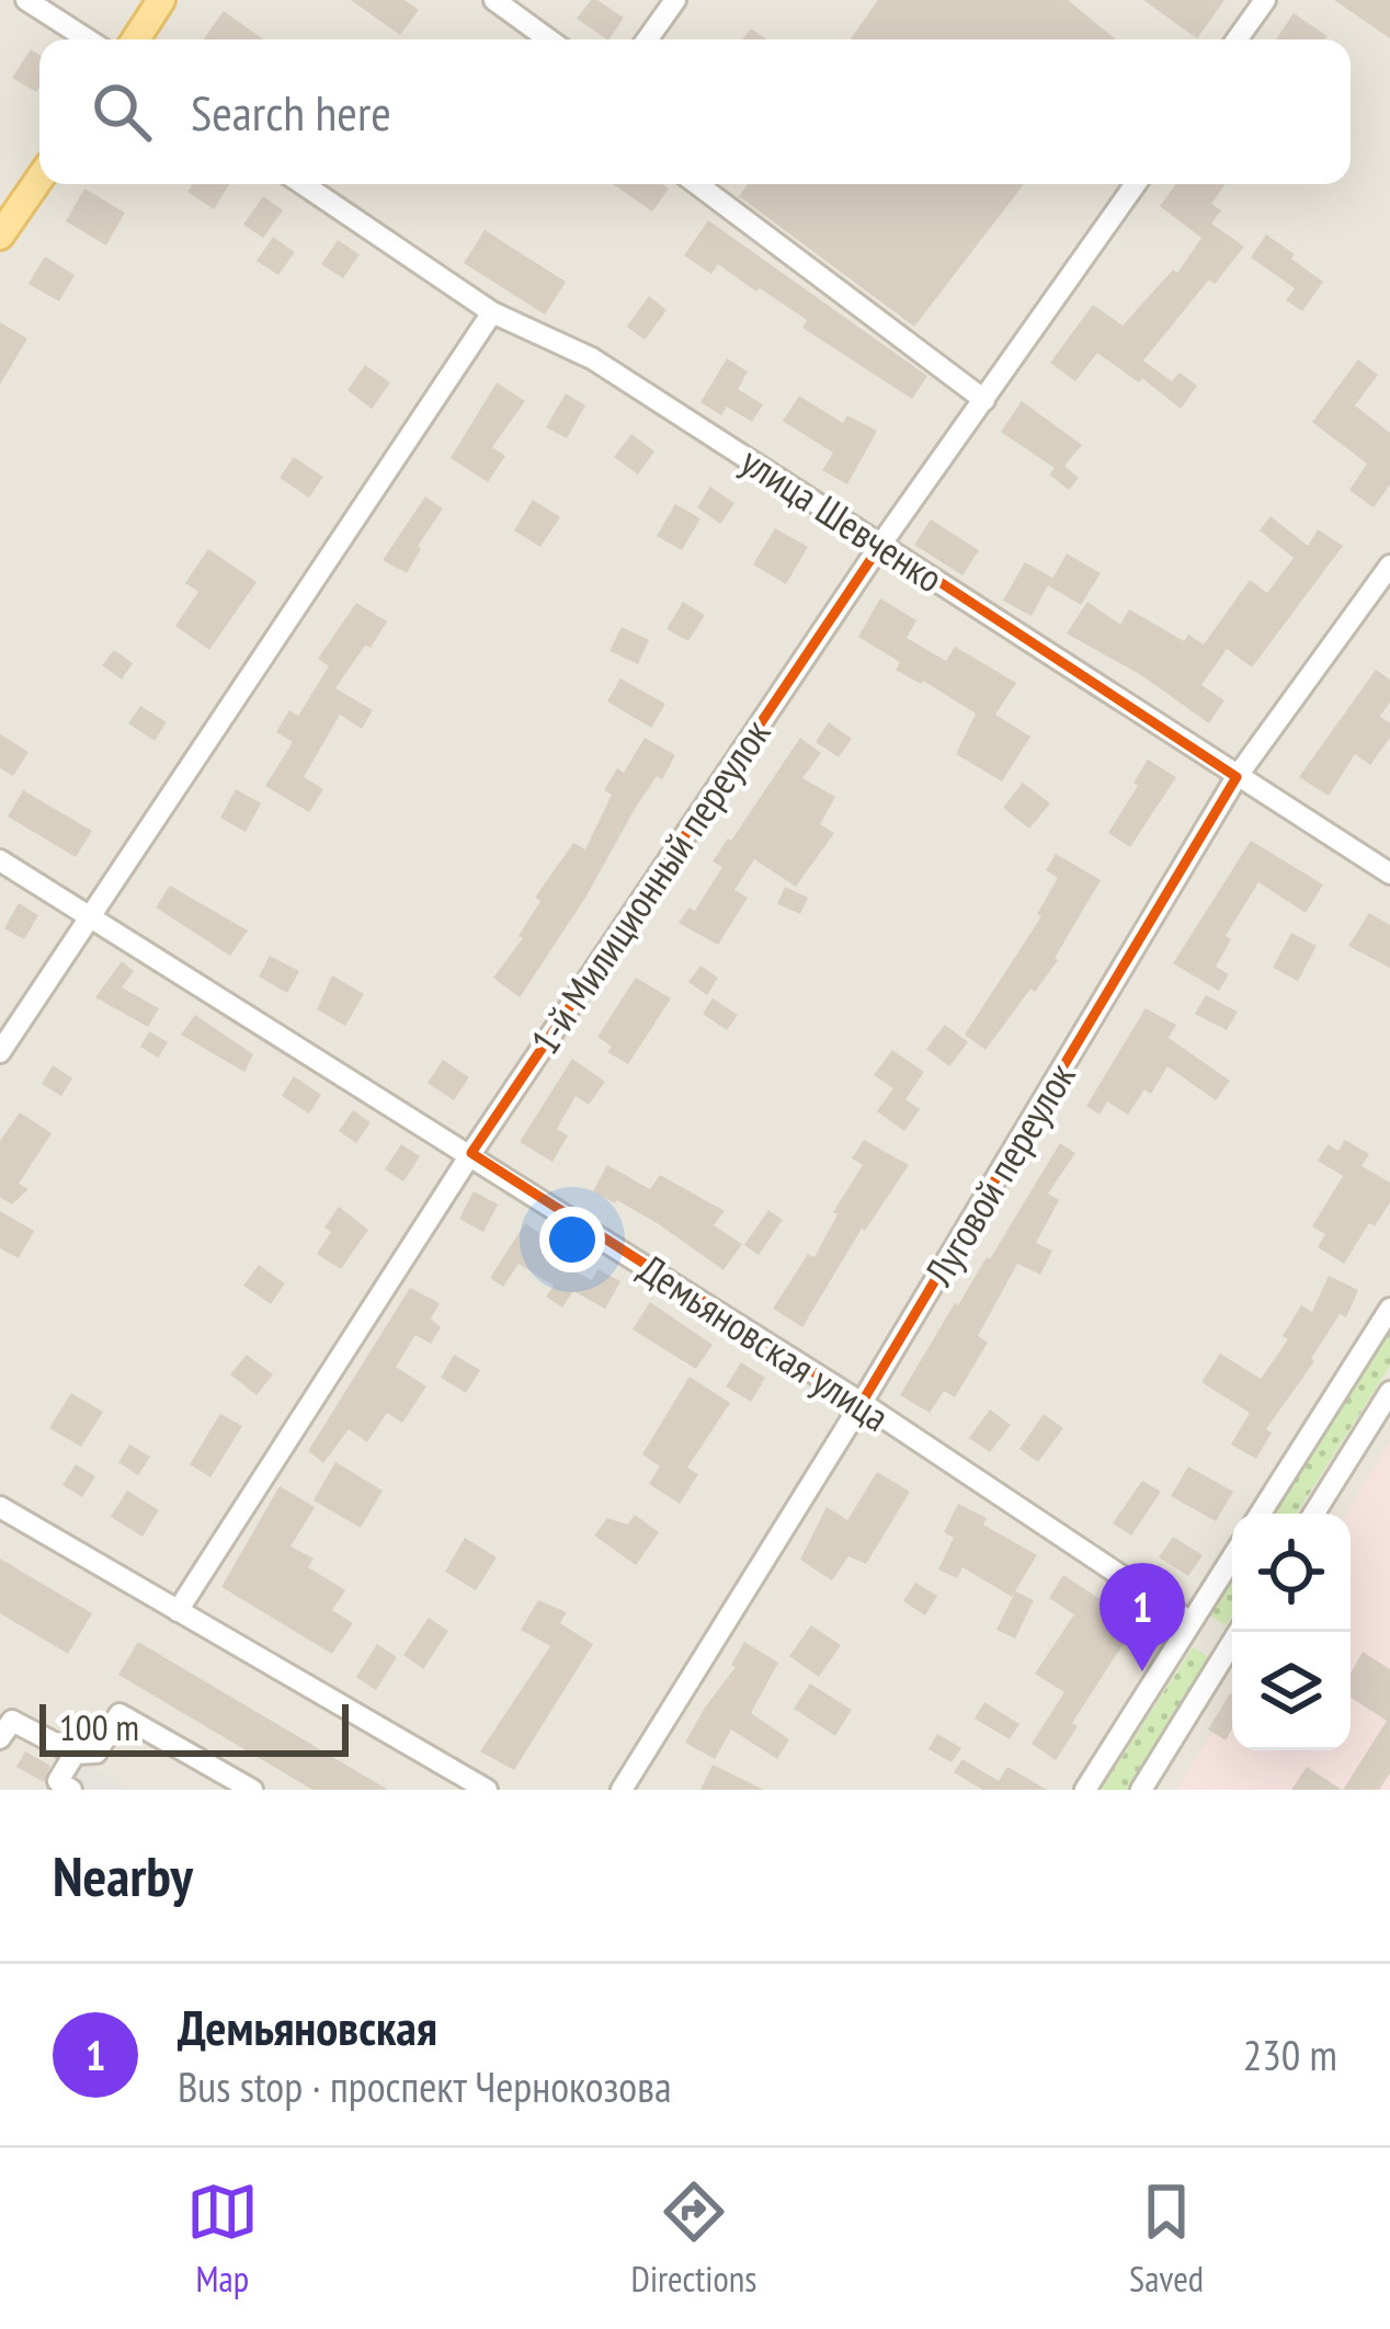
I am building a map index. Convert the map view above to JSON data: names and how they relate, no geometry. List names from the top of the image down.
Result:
{
  "streets": {
    "street": [
      "улица Шевченко",
      "1-й Милиционный переулок",
      "Луговой переулок",
      "Демьяновская улица"
    ]
  },
  "crossings": [
    ["улица Шевченко", "1-й Милиционный переулок"],
    ["улица Шевченко", "Луговой переулок"],
    ["1-й Милиционный переулок", "Демьяновская улица"],
    ["Луговой переулок", "Демьяновская улица"]
  ],
  "scale_bar": "100 m",
  "page": {
    "search": "Search here",
    "pins": "1",
    "scale": "100 m",
    "heading": "Nearby",
    "list": [
      {
        "mark": "1",
        "name": "Демьяновская",
        "note": "Bus stop · проспект Чернокозова",
        "value": "230 m"
      }
    ],
    "nav": ["Map", "Directions", "Saved"]
  }
}
